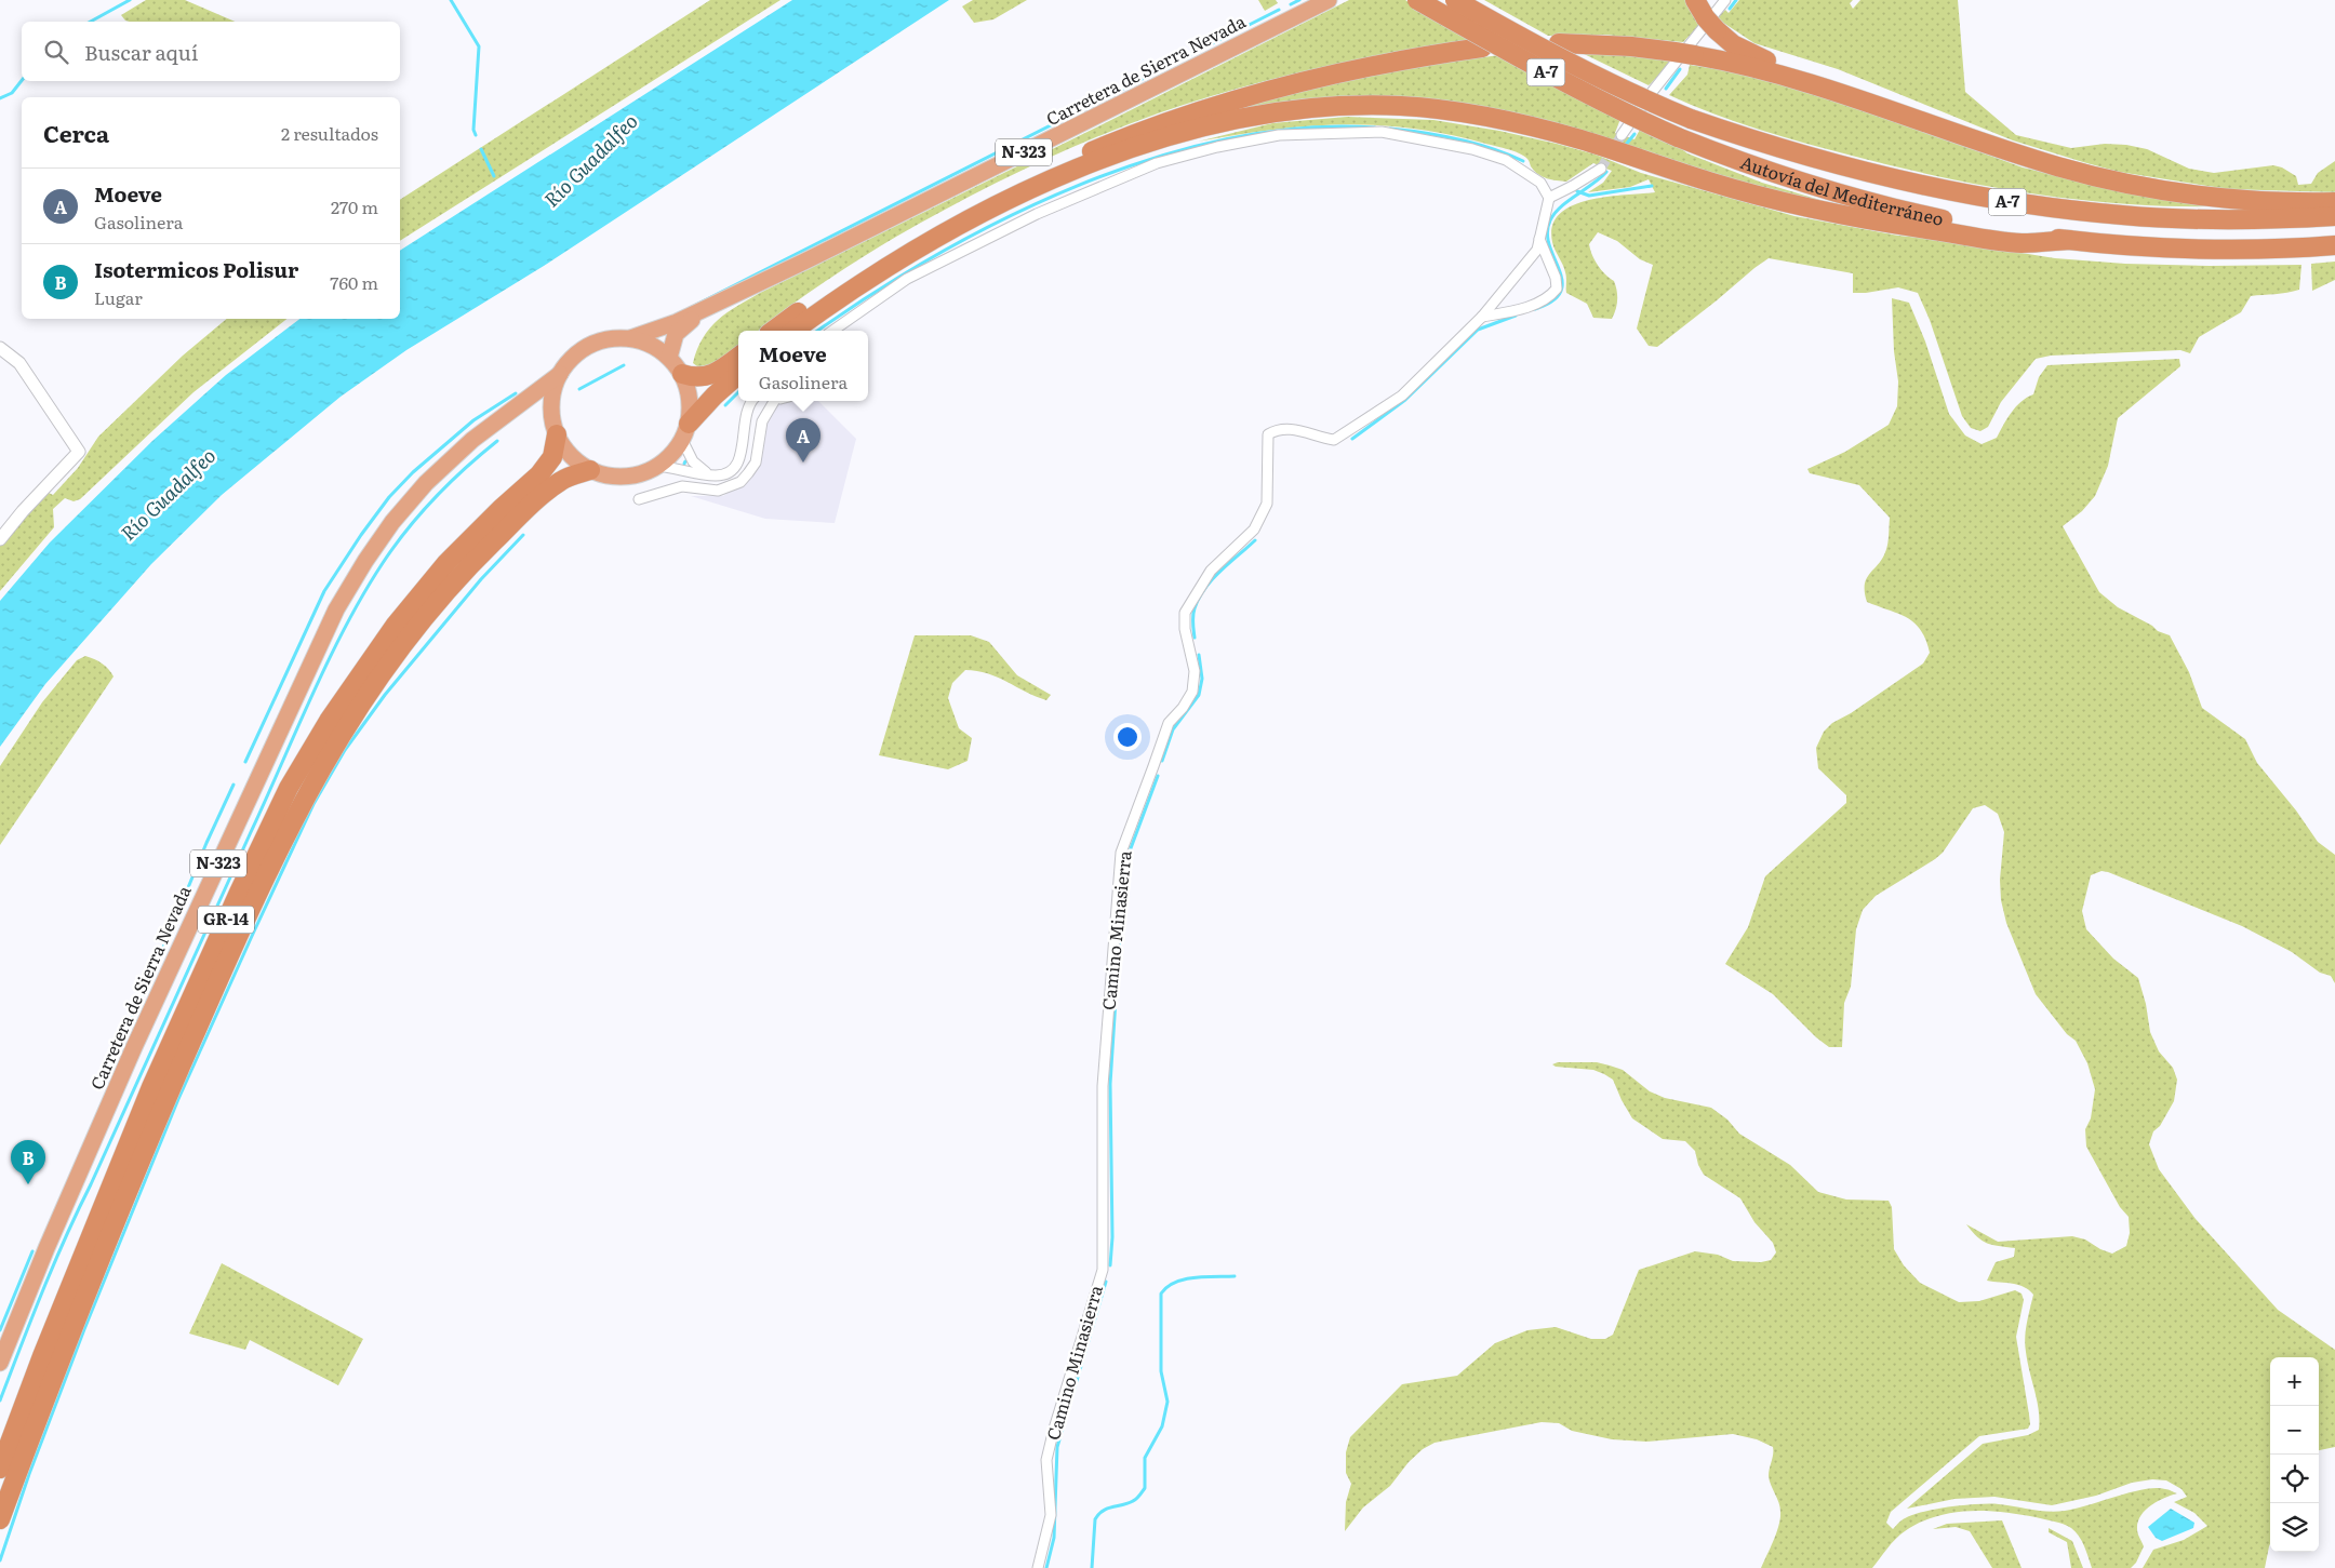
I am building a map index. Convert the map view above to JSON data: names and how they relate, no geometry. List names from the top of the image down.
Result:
{
  "streets": {
    "highway": [
      "Carretera de Sierra Nevada",
      "A-7",
      "N-323",
      "Autovía del Mediterráneo",
      "GR-14"
    ],
    "street": ["Camino Minasierra"]
  },
  "crossings": [
    ["Carretera de Sierra Nevada", "GR-14"]
  ],
  "water": ["Río Guadalfeo"],
  "page": {
    "search": "Buscar aquí",
    "heading": ["Cerca", "2 resultados"],
    "list": [
      {
        "mark": "A",
        "name": "Moeve",
        "note": "Gasolinera",
        "value": "270 m"
      },
      {
        "mark": "B",
        "name": "Isotermicos Polisur",
        "note": "Lugar",
        "value": "760 m"
      }
    ],
    "popup": ["Moeve", "Gasolinera"],
    "pins": ["A", "B"],
    "map_buttons": ["+", "−"]
  }
}
